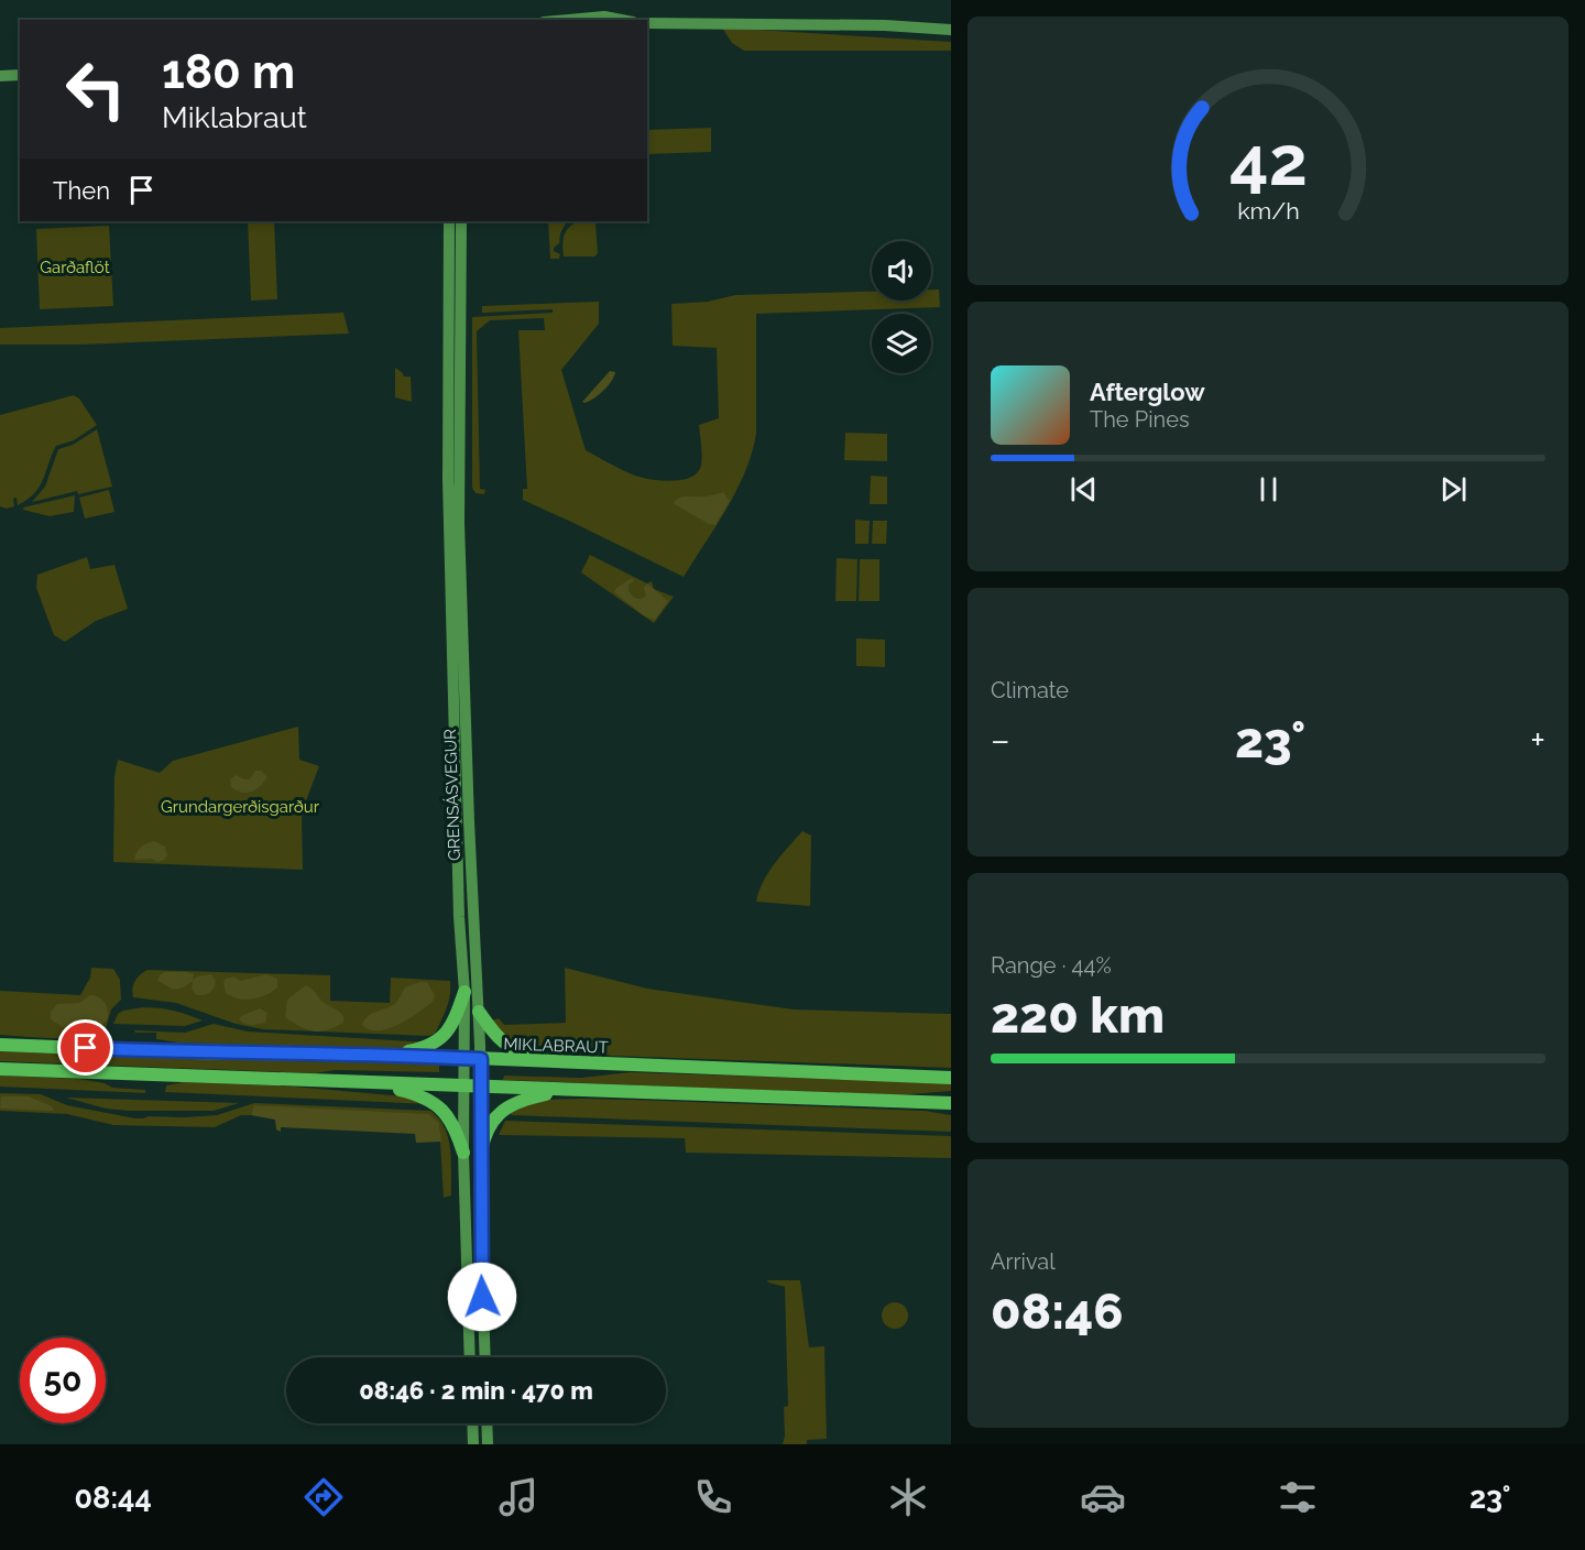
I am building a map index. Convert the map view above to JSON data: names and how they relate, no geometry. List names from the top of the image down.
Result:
{
  "streets": {
    "highway": ["MIKLABRAUT"],
    "main road": ["GRENSÁSVEGUR"]
  },
  "crossings": [
    ["GRENSÁSVEGUR", "MIKLABRAUT"]
  ],
  "parks": ["Garðaflöt", "Grundargerðisgarður"],
  "page": {
    "turn": ["180 m", "Miklabraut"],
    "then": "Then",
    "song": ["Afterglow", "The Pines"],
    "tile": [
      "Climate",
      ["Range · 44%", "220 km"],
      ["Arrival", "08:46"]
    ],
    "heat": ["−", "23°", "+"],
    "limit": "50",
    "trip": "08:46 · 2 min · 470 m",
    "tabs": ["08:44", "23°"],
    "gauge": ["42", "km/h"]
  }
}
